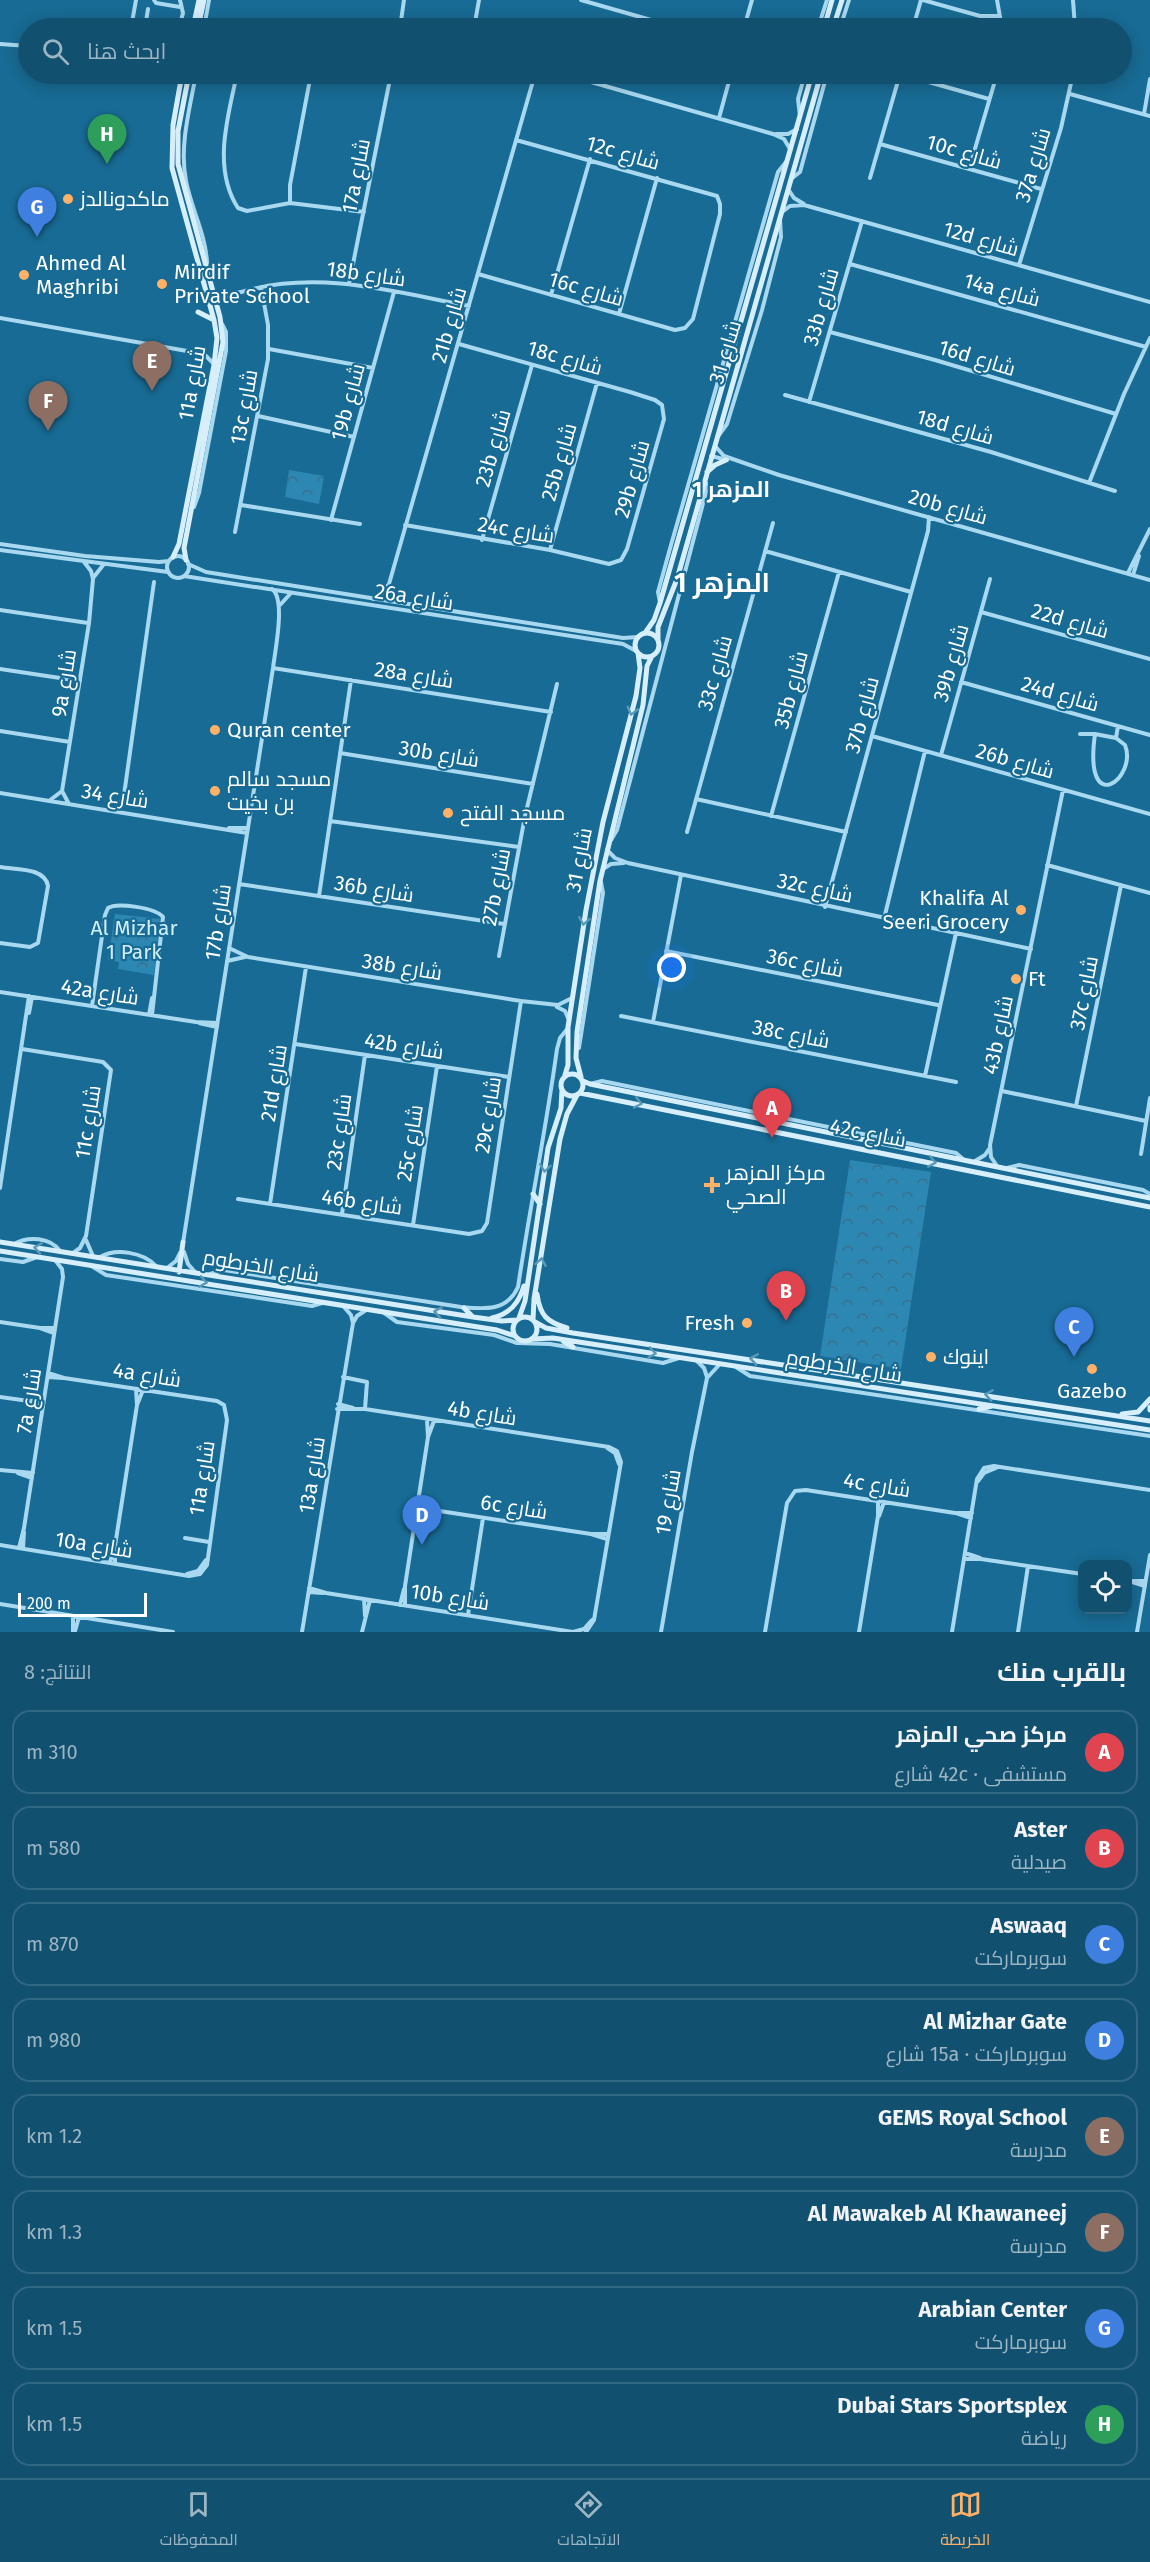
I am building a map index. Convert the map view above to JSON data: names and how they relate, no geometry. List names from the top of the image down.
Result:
{
  "streets": {
    "street": [
      "10c شارع",
      "12c شارع",
      "37a شارع",
      "17a شارع",
      "12d شارع",
      "18b شارع",
      "16c شارع",
      "14a شارع",
      "33b شارع",
      "21b شارع",
      "شارع 31",
      "18c شارع",
      "16d شارع",
      "11a شارع",
      "19b شارع",
      "13c شارع",
      "18d شارع",
      "23b شارع",
      "25b شارع",
      "29b شارع",
      "20b شارع",
      "24c شارع",
      "26a شارع",
      "22d شارع",
      "39b شارع",
      "33c شارع",
      "28a شارع",
      "9a شارع",
      "35b شارع",
      "24d شارع",
      "37b شارع",
      "30b شارع",
      "26b شارع",
      "شارع 34",
      "27b شارع",
      "32c شارع",
      "36b شارع",
      "17b شارع",
      "36c شارع",
      "38b شارع",
      "42a شارع",
      "37c شارع",
      "38c شارع",
      "43b شارع",
      "42b شارع",
      "21d شارع",
      "29c شارع",
      "11c شارع",
      "23c شارع",
      "42c شارع",
      "25c شارع",
      "46b شارع",
      "شارع الخرطوم",
      "4a شارع",
      "7a شارع",
      "4b شارع",
      "13a شارع",
      "4c شارع",
      "شارع 19",
      "6c شارع",
      "10a شارع",
      "10b شارع"
    ]
  },
  "crossings": [
    ["10c شارع", "37a شارع"],
    ["12c شارع", "16c شارع"],
    ["12c شارع", "21b شارع"],
    ["37a شارع", "12d شارع"],
    ["17a شارع", "18b شارع"],
    ["12d شارع", "33b شارع"],
    ["18b شارع", "21b شارع"],
    ["18b شارع", "19b شارع"],
    ["18b شارع", "13c شارع"],
    ["16c شارع", "21b شارع"],
    ["14a شارع", "33b شارع"],
    ["33b شارع", "16d شارع"],
    ["33b شارع", "18d شارع"],
    ["21b شارع", "18c شارع"],
    ["21b شارع", "24c شارع"],
    ["شارع 31", "20b شارع"],
    ["شارع 31", "26a شارع"],
    ["شارع 31", "32c شارع"],
    ["شارع 31", "38b شارع"],
    ["شارع 31", "42c شارع"],
    ["18c شارع", "23b شارع"],
    ["18c شارع", "25b شارع"],
    ["18c شارع", "29b شارع"],
    ["11a شارع", "26a شارع"],
    ["11a شارع", "4a شارع"],
    ["11a شارع", "10a شارع"],
    ["23b شارع", "24c شارع"],
    ["25b شارع", "24c شارع"],
    ["29b شارع", "24c شارع"],
    ["20b شارع", "37b شارع"],
    ["22d شارع", "39b شارع"],
    ["39b شارع", "24d شارع"],
    ["39b شارع", "26b شارع"],
    ["28a شارع", "27b شارع"],
    ["28a شارع", "17b شارع"],
    ["37b شارع", "26b شارع"],
    ["37b شارع", "32c شارع"],
    ["30b شارع", "27b شارع"],
    ["26b شارع", "43b شارع"],
    ["شارع 34", "17b شارع"],
    ["27b شارع", "36b شارع"],
    ["32c شارع", "43b شارع"],
    ["36b شارع", "17b شارع"],
    ["17b شارع", "38b شارع"],
    ["17b شارع", "42a شارع"],
    ["17b شارع", "شارع الخرطوم"],
    ["38b شارع", "21d شارع"],
    ["38b شارع", "29c شارع"],
    ["42b شارع", "21d شارع"],
    ["42b شارع", "29c شارع"],
    ["42b شارع", "23c شارع"],
    ["42b شارع", "25c شارع"],
    ["21d شارع", "46b شارع"],
    ["29c شارع", "46b شارع"],
    ["11c شارع", "شارع الخرطوم"],
    ["23c شارع", "46b شارع"],
    ["25c شارع", "46b شارع"],
    ["شارع الخرطوم", "7a شارع"],
    ["4a شارع", "7a شارع"],
    ["7a شارع", "10a شارع"],
    ["4b شارع", "13a شارع"],
    ["4b شارع", "6c شارع"],
    ["13a شارع", "10b شارع"]
  ],
  "districts": ["المزهر 1", "المزهر 1"],
  "parks": ["Al Mizhar 1 Park"],
  "places": {
    "other": [
      "ماكدونالدز",
      "Ahmed Al Maghribi",
      "Mirdif Private School",
      "Quran center",
      "مسجد سالم بن بخيت",
      "مسجد الفتح",
      "Khalifa Al Seeri Grocery",
      "Ft",
      "Fresh",
      "اينوك",
      "Gazebo"
    ],
    "health": ["مركز المزهر الصحي"]
  },
  "scale_bar": "200 m",
  "page": {
    "search": "ابحث هنا",
    "pins": [
      "H",
      "G",
      "E",
      "F",
      "A",
      "B",
      "C",
      "D"
    ],
    "scale": "200 m",
    "heading": ["بالقرب منك", "النتائج: 8"],
    "list": [
      {
        "mark": "A",
        "name": "مركز صحي المزهر",
        "note": "مستشفى · 42c شارع",
        "value": "310 m"
      },
      {
        "mark": "B",
        "name": "Aster",
        "note": "صيدلية",
        "value": "580 m"
      },
      {
        "mark": "C",
        "name": "Aswaaq",
        "note": "سوبرماركت",
        "value": "870 m"
      },
      {
        "mark": "D",
        "name": "Al Mizhar Gate",
        "note": "سوبرماركت · 15a شارع",
        "value": "980 m"
      },
      {
        "mark": "E",
        "name": "GEMS Royal School",
        "note": "مدرسة",
        "value": "1.2 km"
      },
      {
        "mark": "F",
        "name": "Al Mawakeb Al Khawaneej",
        "note": "مدرسة",
        "value": "1.3 km"
      },
      {
        "mark": "G",
        "name": "Arabian Center",
        "note": "سوبرماركت",
        "value": "1.5 km"
      },
      {
        "mark": "H",
        "name": "Dubai Stars Sportsplex",
        "note": "رياضة",
        "value": "1.5 km"
      }
    ],
    "nav": ["الخريطة", "الاتجاهات", "المحفوظات"]
  }
}
